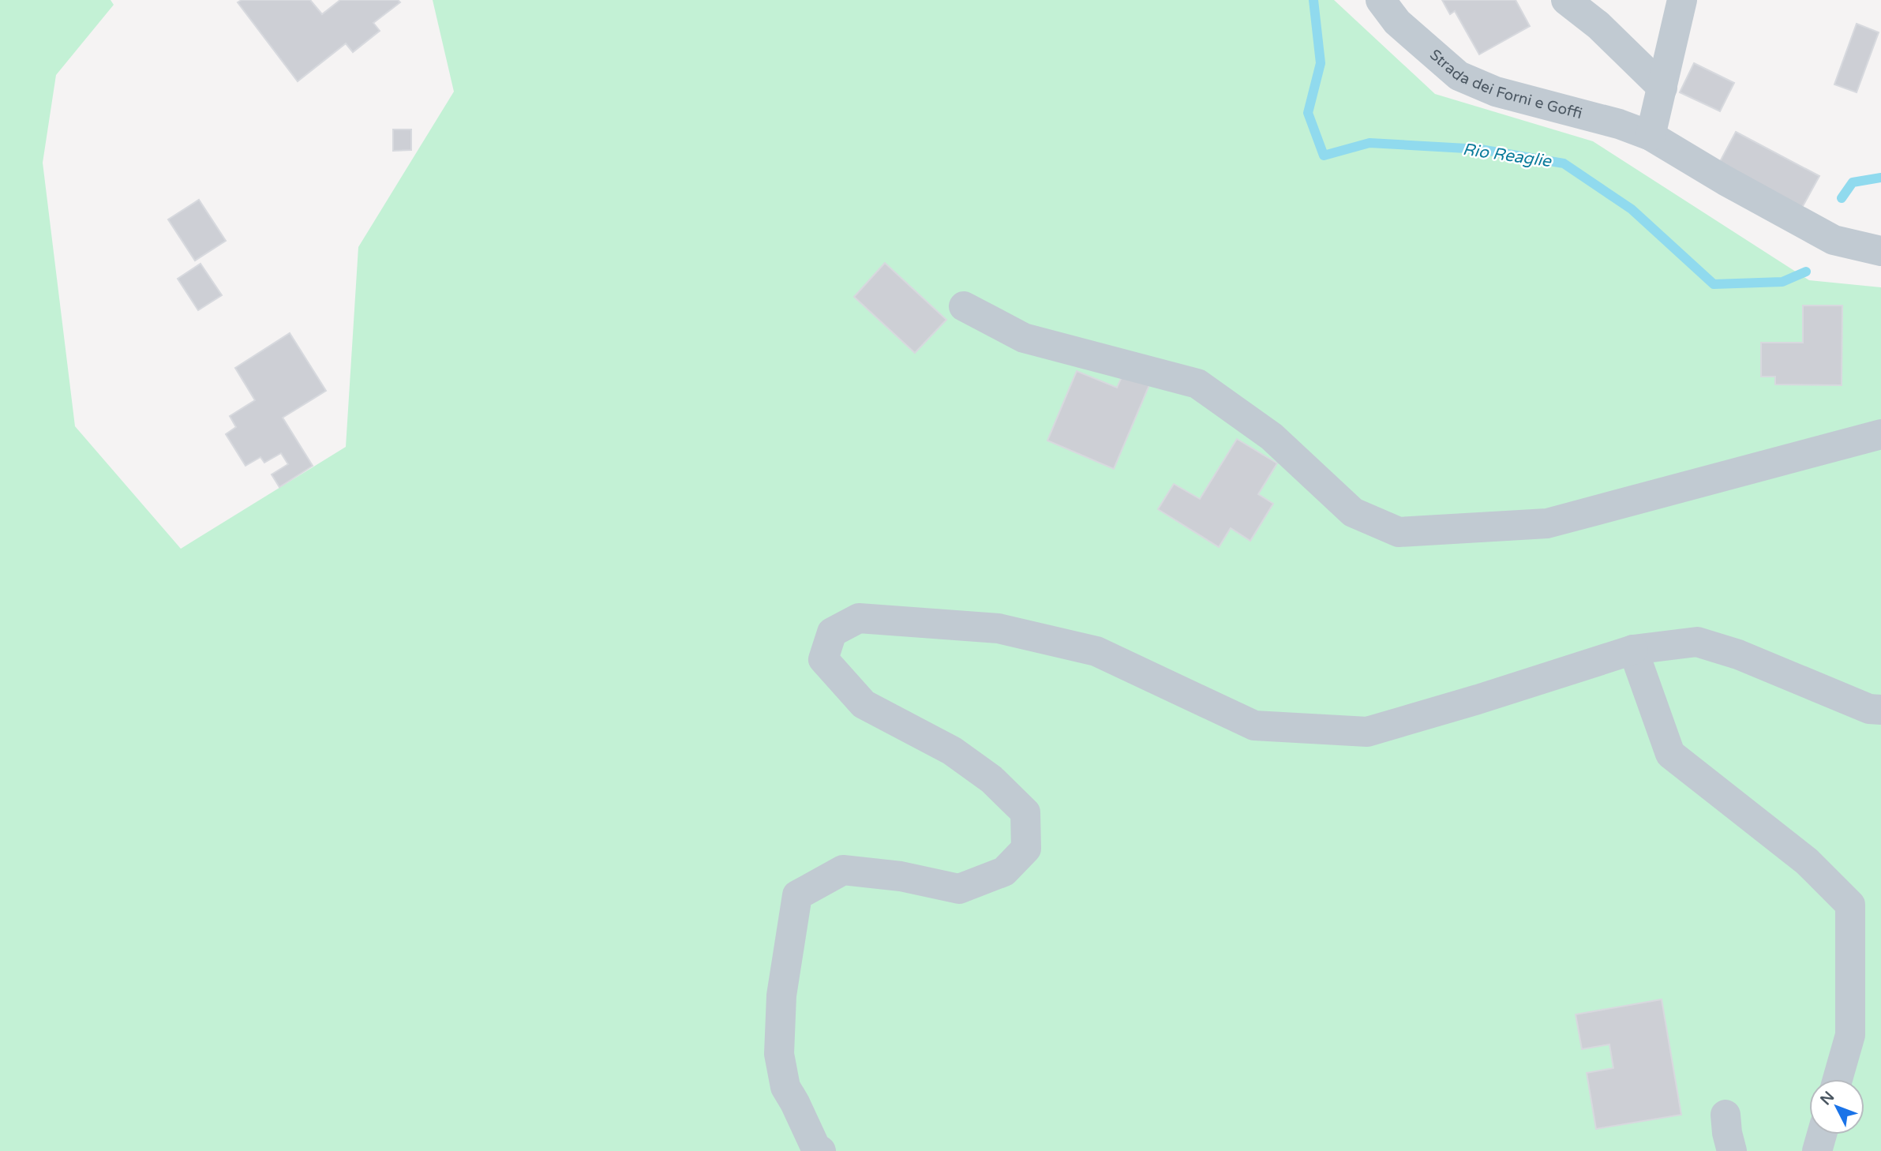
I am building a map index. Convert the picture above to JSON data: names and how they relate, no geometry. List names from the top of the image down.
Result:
{
  "streets": {
    "street": ["Strada dei Forni e Goffi"]
  },
  "water": ["Rio Reaglie"],
  "north": "top left"
}
